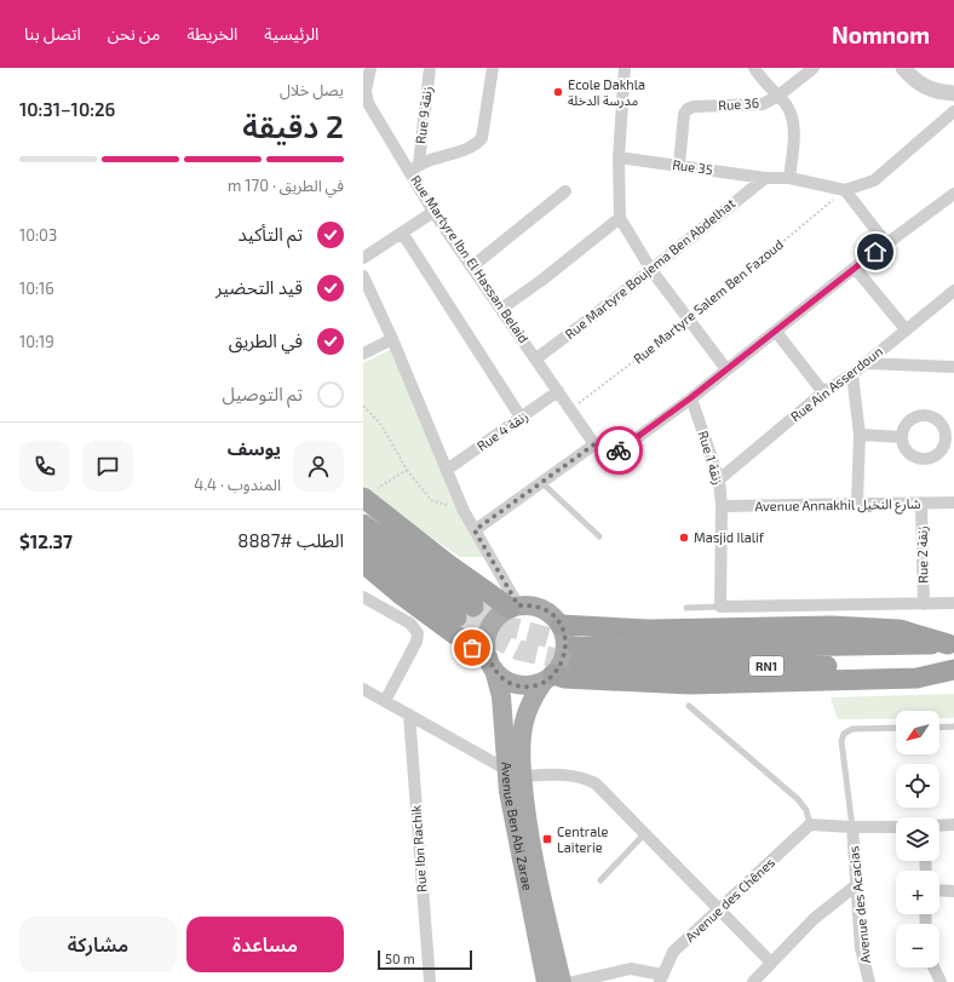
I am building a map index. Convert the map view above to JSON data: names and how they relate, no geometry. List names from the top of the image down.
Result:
{
  "streets": {
    "highway": ["RN1"],
    "main road": ["Avenue Ben Abi Zarae"],
    "street": [
      "Rue 36",
      "Rue 9 زنقة",
      "Rue 35",
      "Rue Martyre Ibn El Hassan Belaid",
      "Rue Martyre Boujema Ben Abdelhat",
      "Rue Ain Asserdoun",
      "Rue 4 زنقة",
      "Rue 1 زنقة",
      "Avenue Annakhil شارع النخيل",
      "Rue 2 زنقة",
      "Rue Ibn Rachik",
      "Avenue des Chênes",
      "Avenue des Acacias"
    ],
    "path": ["Rue Martyre Salem Ben Fazoud"]
  },
  "crossings": [
    ["Rue 36", "Rue 35"],
    ["Rue 9 زنقة", "Rue Martyre Ibn El Hassan Belaid"],
    ["Rue 35", "Rue Martyre Boujema Ben Abdelhat"],
    ["Rue 35", "Rue Martyre Salem Ben Fazoud"],
    ["Rue Martyre Ibn El Hassan Belaid", "Rue Martyre Boujema Ben Abdelhat"],
    ["Rue Martyre Ibn El Hassan Belaid", "Rue Martyre Salem Ben Fazoud"],
    ["Rue Martyre Ibn El Hassan Belaid", "Rue 4 زنقة"],
    ["Rue Ain Asserdoun", "Rue 1 زنقة"],
    ["Rue 1 زنقة", "Avenue Annakhil شارع النخيل"],
    ["Avenue Annakhil شارع النخيل", "Rue 2 زنقة"]
  ],
  "places": {
    "other": ["Ecole Dakhla مدرسة الدخلة", "Masjid Ilalif"],
    "transit": ["Centrale Laiterie"]
  },
  "scale_bar": "50 m",
  "north": "bottom left",
  "page": {
    "header": "Nomnom",
    "nav": [
      "الرئيسية",
      "الخريطة",
      "من نحن",
      "اتصل بنا"
    ],
    "heading": ["2 دقيقة", "يصل خلال", "10:26–10:31"],
    "panel": [
      "يوسف",
      "المندوب · 4.4",
      "الطلب #8887",
      "$12.37"
    ],
    "bar": "في الطريق · 170 m",
    "list": [
      ["تم التأكيد", "10:03"],
      ["قيد التحضير", "10:16"],
      ["في الطريق", "10:19"],
      "تم التوصيل"
    ],
    "map_buttons": ["+", "−"],
    "buttons": ["مساعدة", "مشاركة"],
    "scale": "50 m"
  }
}
